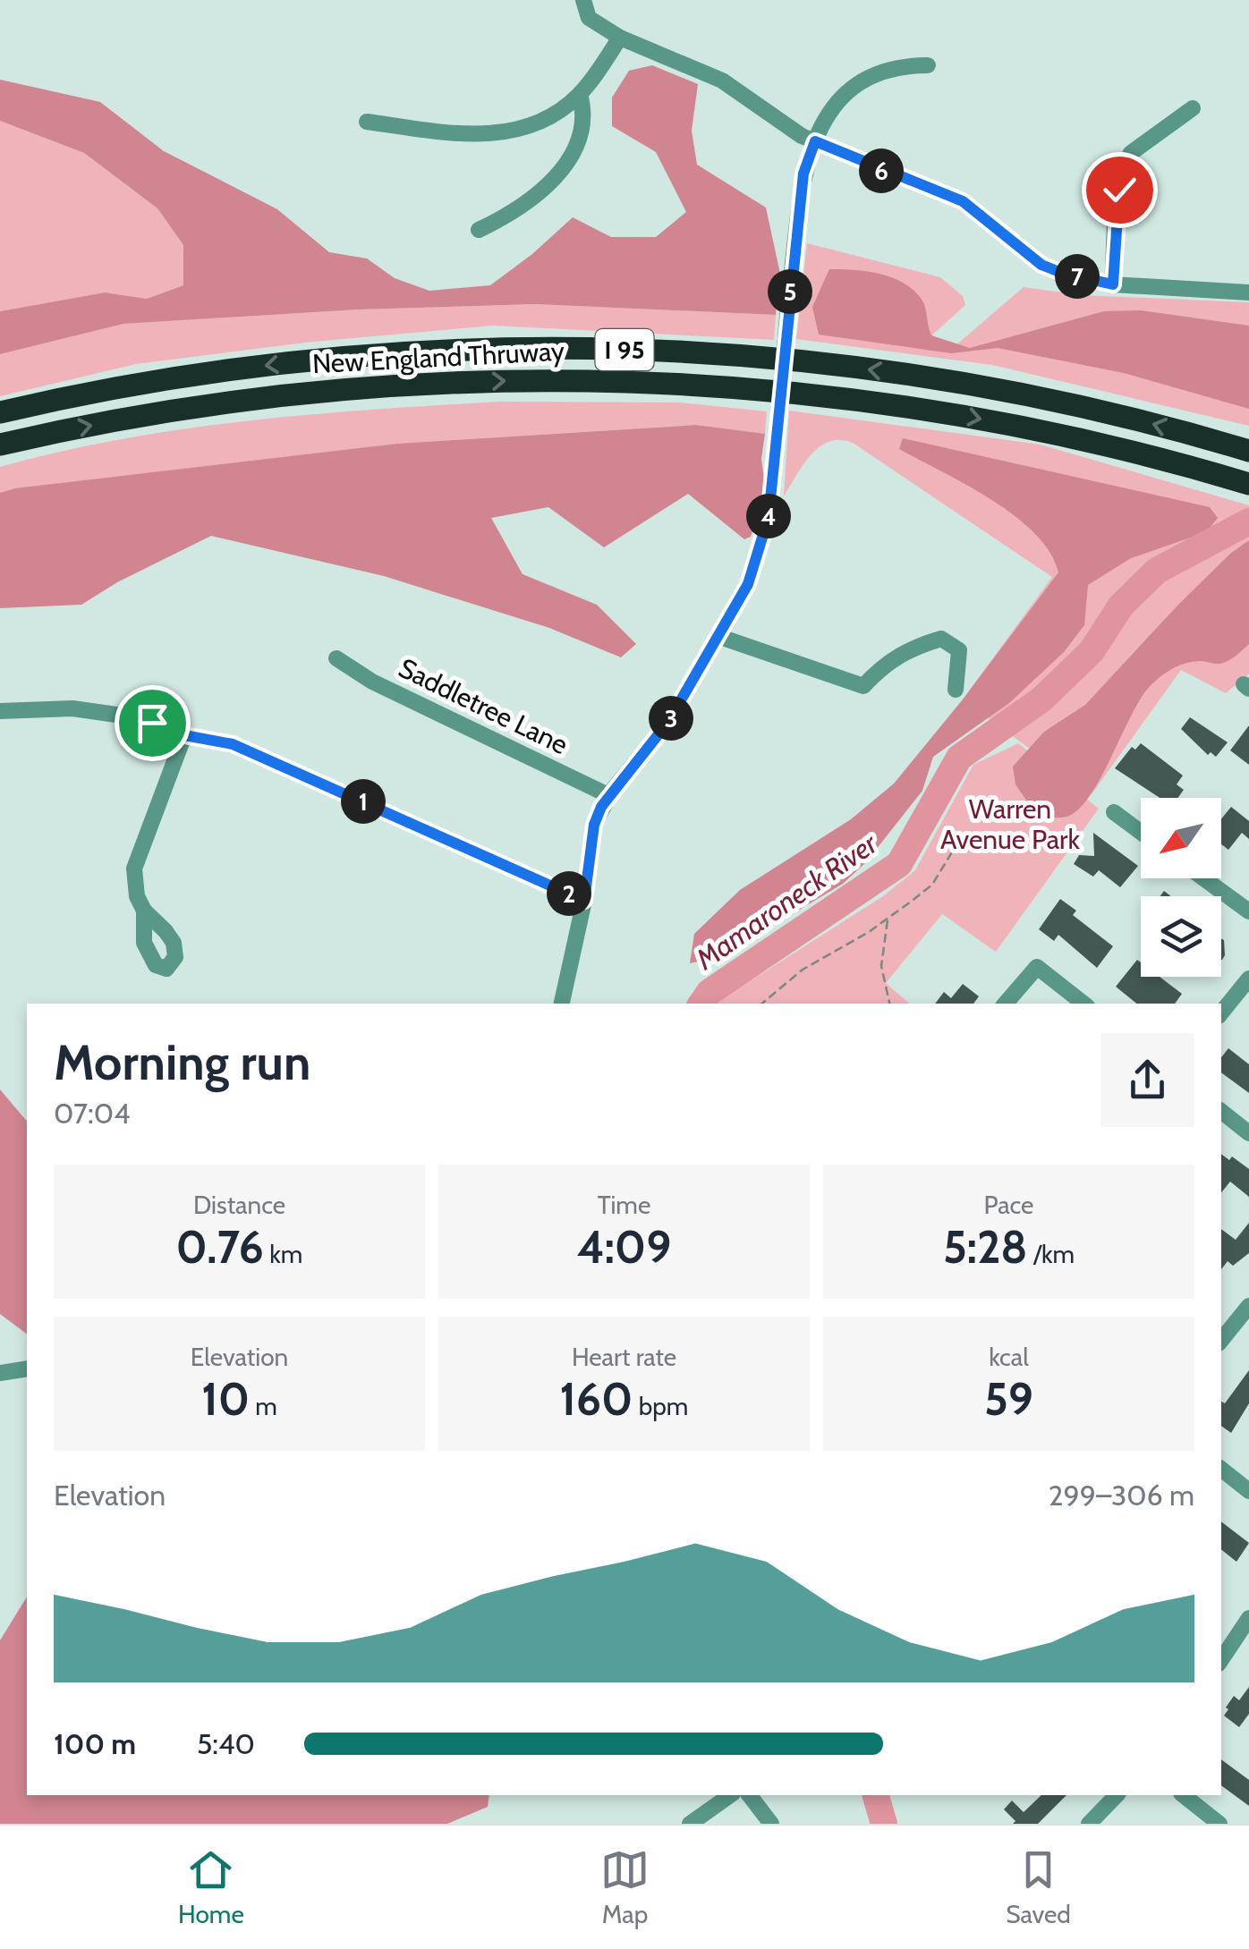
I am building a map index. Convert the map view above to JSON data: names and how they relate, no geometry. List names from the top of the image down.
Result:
{
  "streets": {
    "highway": ["I 95", "New England Thruway"],
    "street": ["Saddletree Lane"]
  },
  "water": ["Mamaroneck River"],
  "parks": ["Warren Avenue Park"],
  "north": "bottom left",
  "page": {
    "pins": [
      "6",
      "7",
      "5",
      "4",
      "3",
      "1",
      "2"
    ],
    "heading": ["Morning run", "07:04"],
    "stats": [
      ["Distance", "0.76 km"],
      ["Time", "4:09"],
      ["Pace", "5:28 /km"],
      ["Elevation", "10 m"],
      ["Heart rate", "160 bpm"],
      ["kcal", "59"]
    ],
    "chart": ["Elevation", "299–306 m"],
    "list": [
      {
        "name": "100 m",
        "note": "5:40"
      }
    ],
    "tabs": ["Home", "Map", "Saved"]
  }
}
